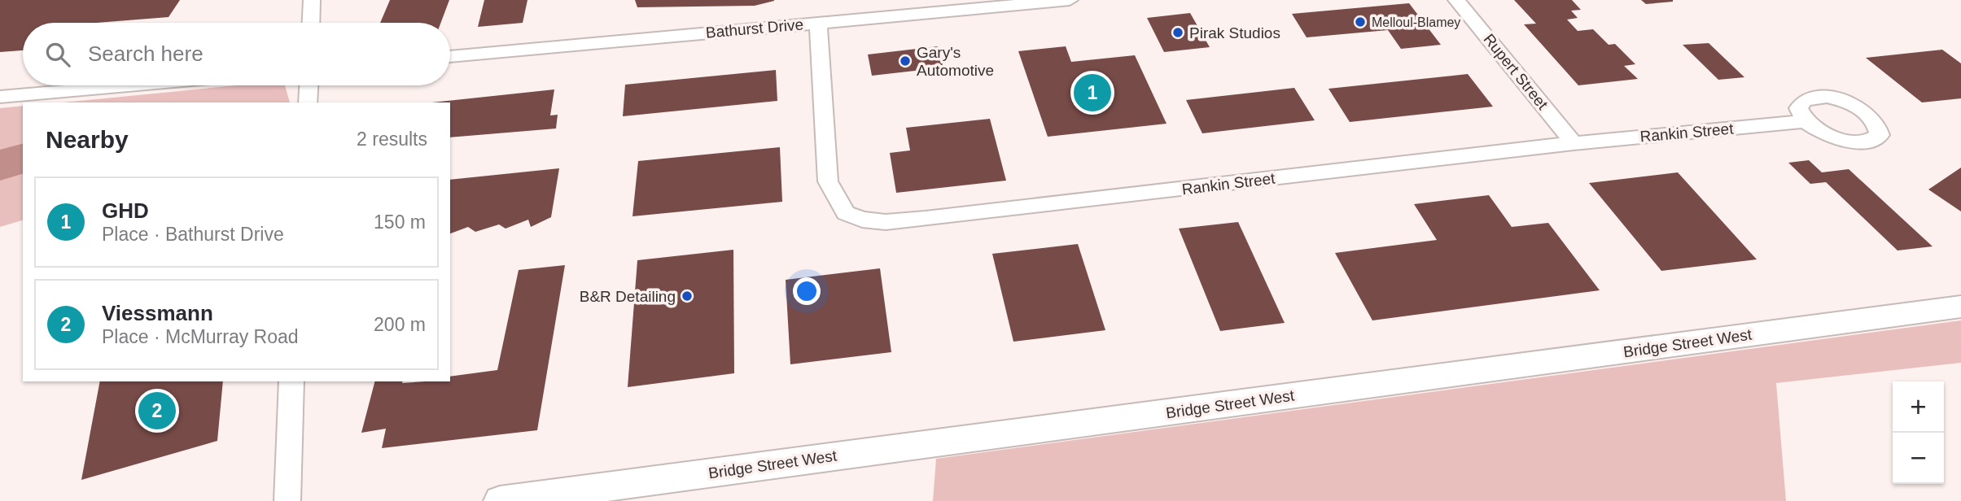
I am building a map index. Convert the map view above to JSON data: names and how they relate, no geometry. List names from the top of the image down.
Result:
{
  "streets": {
    "street": [
      "Bathurst Drive",
      "Rupert Street",
      "Rankin Street",
      "Bridge Street West"
    ]
  },
  "crossings": [
    ["Bathurst Drive", "Rankin Street"],
    ["Rupert Street", "Rankin Street"]
  ],
  "places": [
    "Melloul-Blamey",
    "Pirak Studios",
    "Gary's Automotive",
    "B&R Detailing"
  ],
  "page": {
    "search": "Search here",
    "pins": ["1", "2"],
    "heading": ["Nearby", "2 results"],
    "list": [
      {
        "mark": "1",
        "name": "GHD",
        "note": "Place · Bathurst Drive",
        "value": "150 m"
      },
      {
        "mark": "2",
        "name": "Viessmann",
        "note": "Place · McMurray Road",
        "value": "200 m"
      }
    ],
    "map_buttons": ["+", "−"]
  }
}
